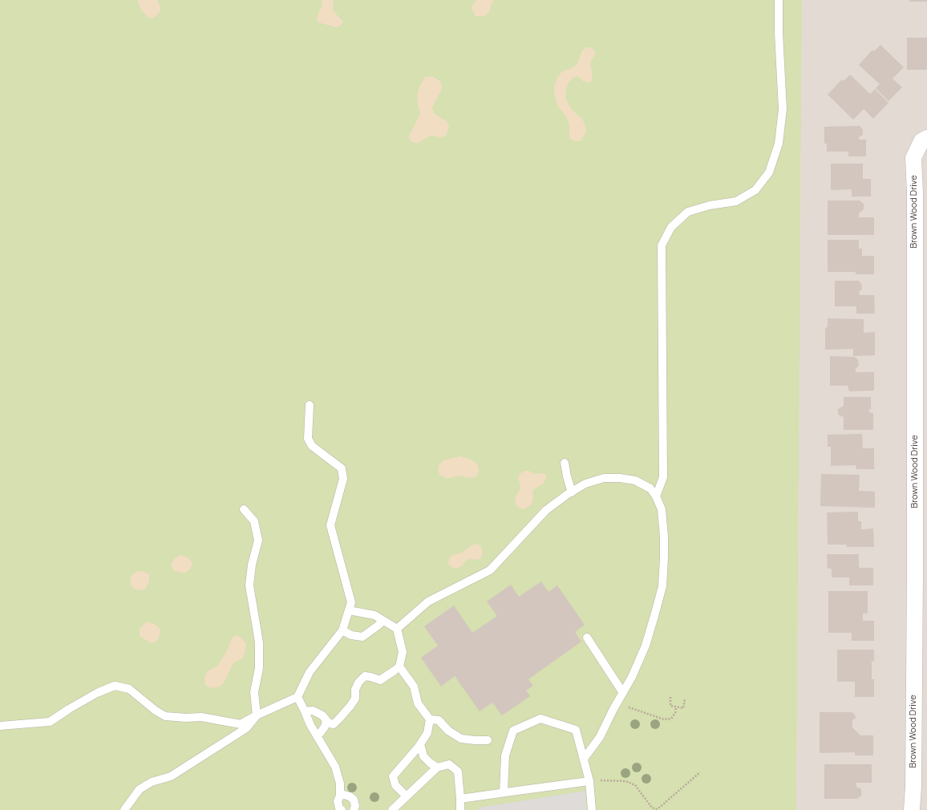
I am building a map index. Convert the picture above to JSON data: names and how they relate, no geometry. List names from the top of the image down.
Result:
{
  "streets": {
    "street": ["Brown Wood Drive"]
  }
}
